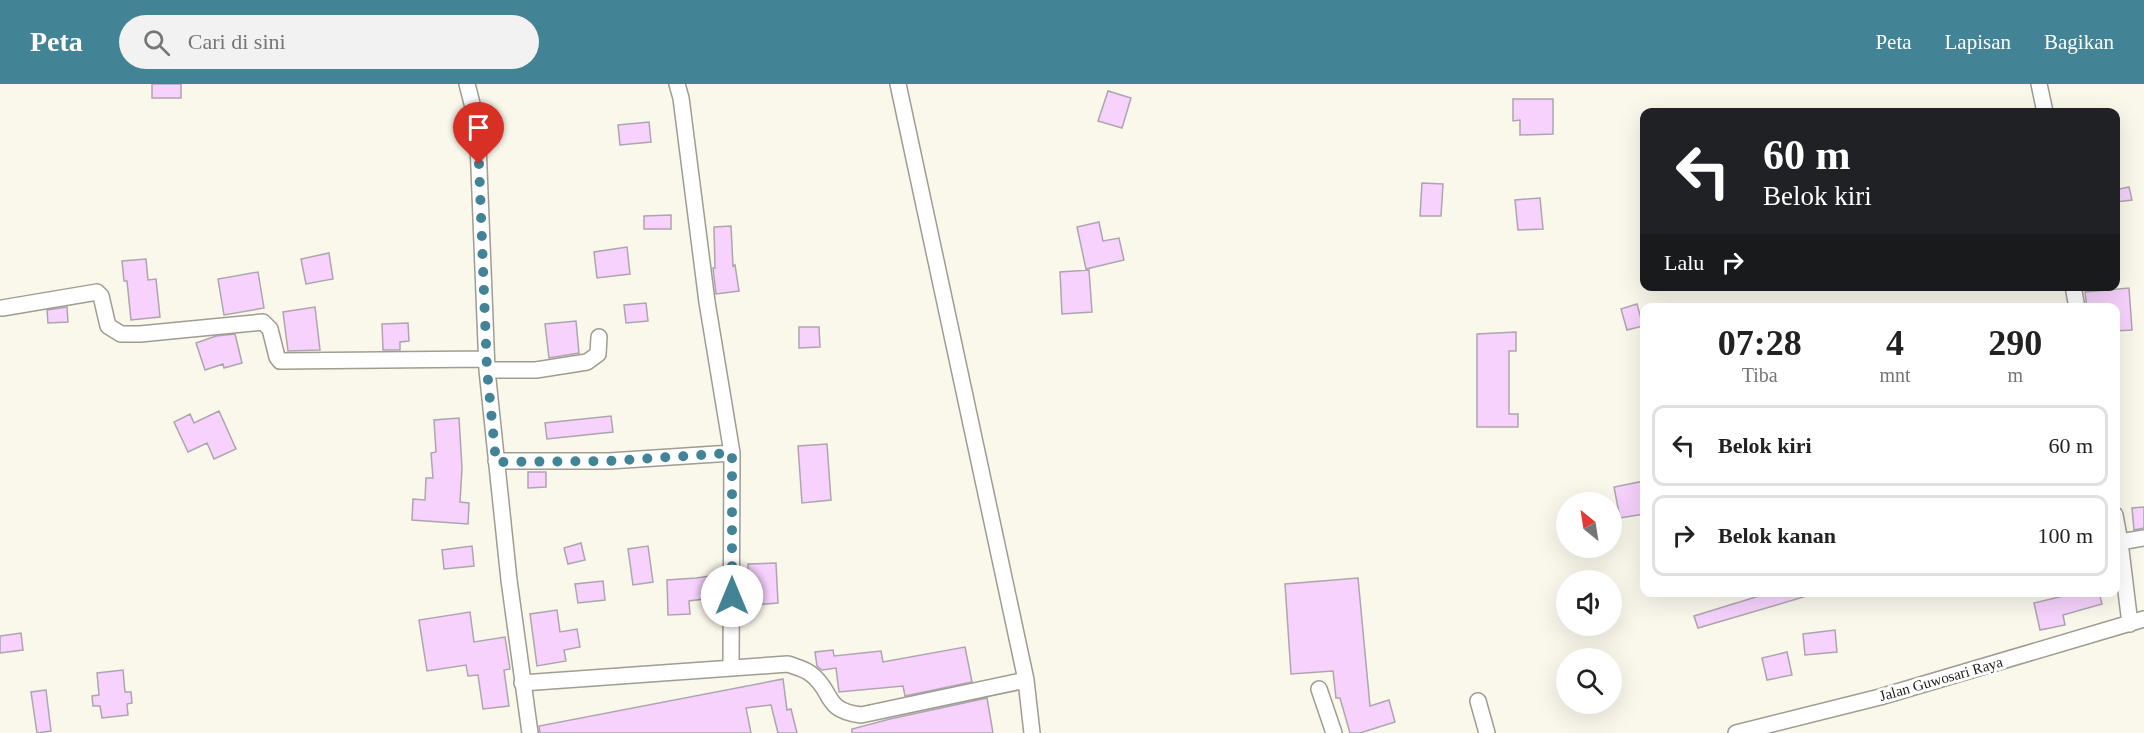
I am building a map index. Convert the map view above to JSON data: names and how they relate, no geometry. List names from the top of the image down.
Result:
{
  "streets": {
    "street": ["Jalan Guwosari Raya"]
  },
  "north": "top left",
  "page": {
    "header": "Peta",
    "search": "Cari di sini",
    "nav": ["Peta", "Lapisan", "Bagikan"],
    "turn": ["60 m", "Belok kiri"],
    "then": "Lalu",
    "eta": [
      "07:28",
      "Tiba",
      "4",
      "mnt",
      "290",
      "m"
    ],
    "list": [
      {
        "name": "Belok kiri",
        "value": "60 m"
      },
      {
        "name": "Belok kanan",
        "value": "100 m"
      }
    ]
  }
}
